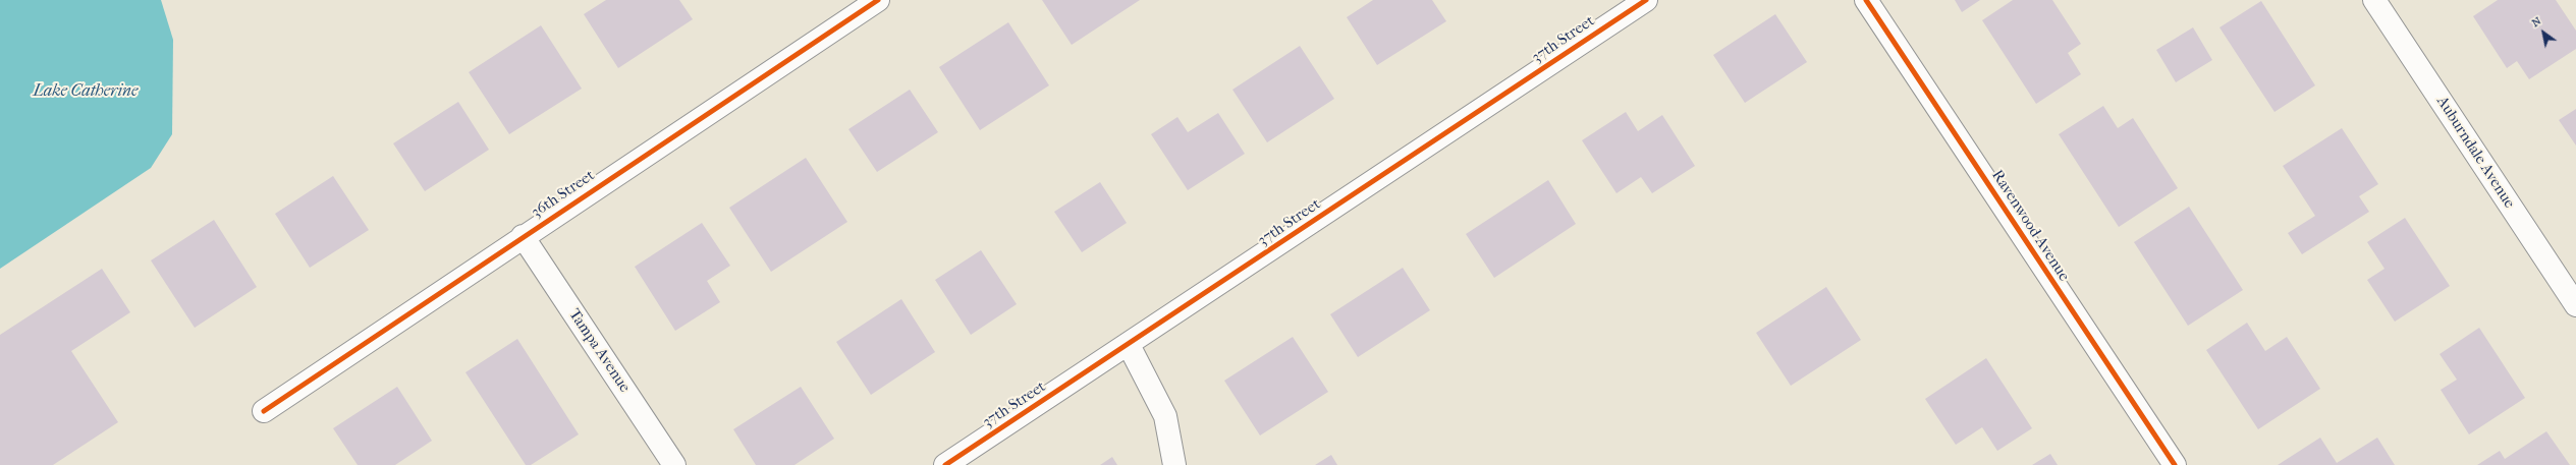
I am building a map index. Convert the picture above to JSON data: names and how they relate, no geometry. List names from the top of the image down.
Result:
{
  "streets": {
    "street": [
      "37th Street",
      "Auburndale Avenue",
      "36th Street",
      "Ravenwood Avenue",
      "Tampa Avenue"
    ]
  },
  "crossings": [
    ["36th Street", "Tampa Avenue"]
  ],
  "water": ["Lake Catherine"],
  "north": "top left"
}
